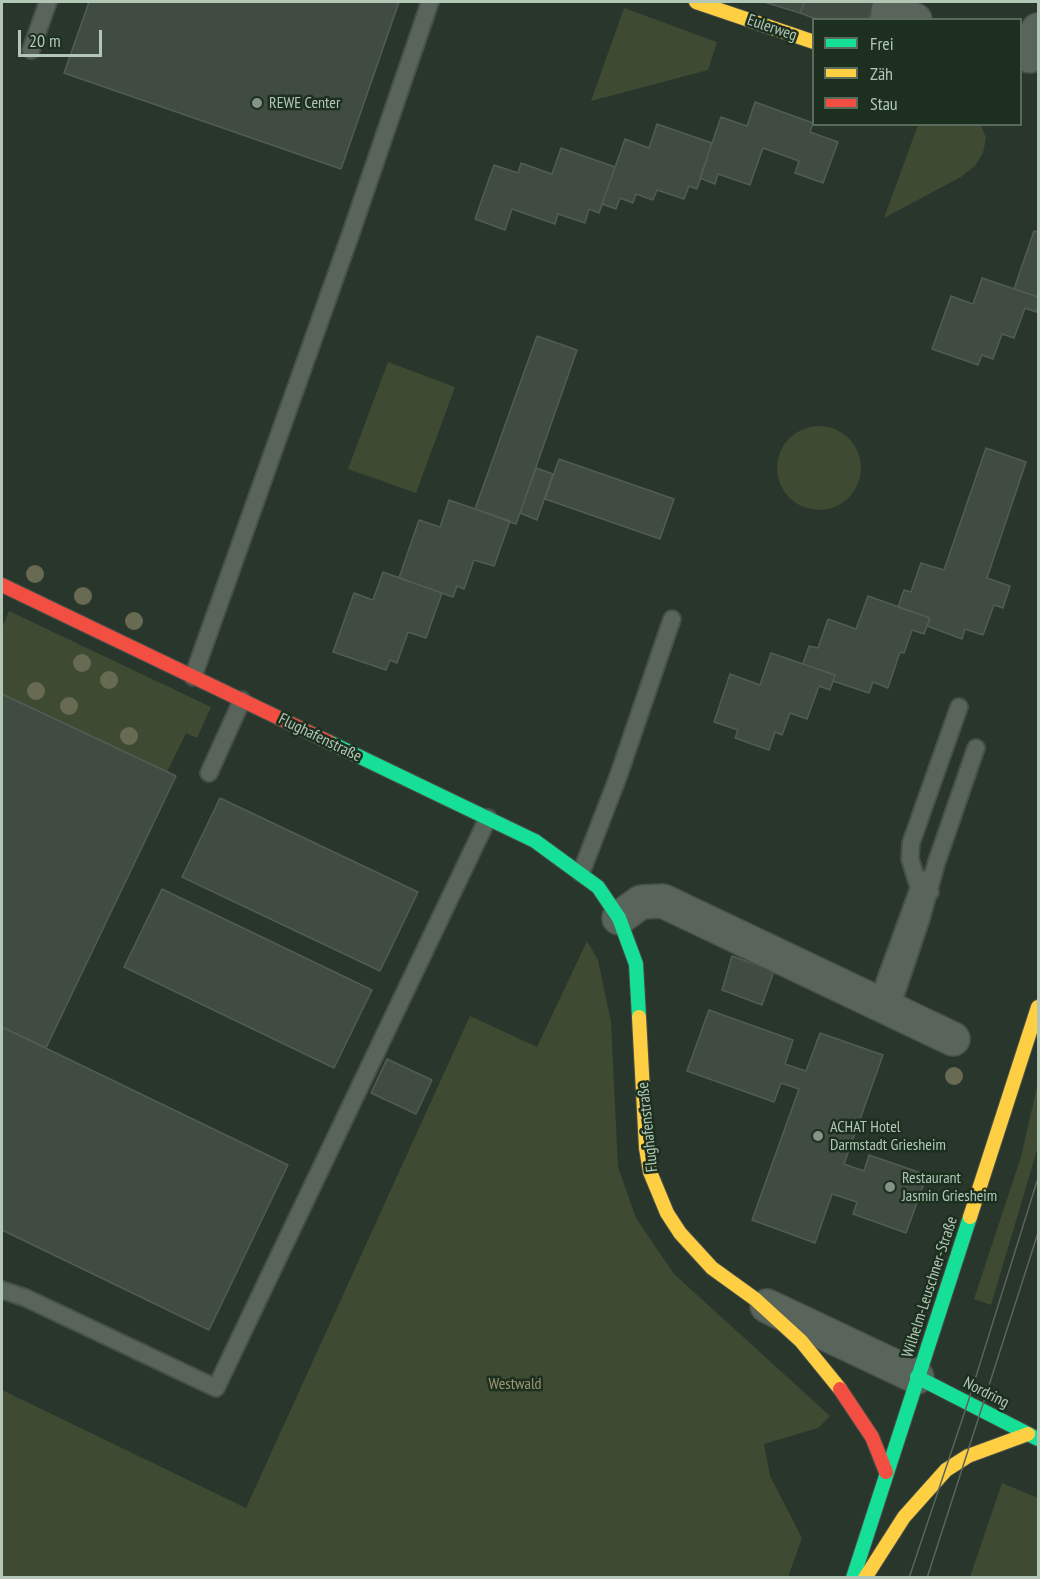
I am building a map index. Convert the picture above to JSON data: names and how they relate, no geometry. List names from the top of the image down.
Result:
{
  "streets": {
    "street": [
      "Eulerweg",
      "Flughafenstraße",
      "Wilhelm-Leuschner-Straße",
      "Nordring"
    ]
  },
  "crossings": [
    ["Flughafenstraße", "Wilhelm-Leuschner-Straße"],
    ["Flughafenstraße", "Nordring"],
    ["Wilhelm-Leuschner-Straße", "Nordring"]
  ],
  "parks": ["Westwald"],
  "places": ["REWE Center", "ACHAT Hotel Darmstadt Griesheim", "Restaurant Jasmin Griesheim"],
  "legend": ["Frei", "Zäh", "Stau"],
  "scale_bar": "20 m"
}
